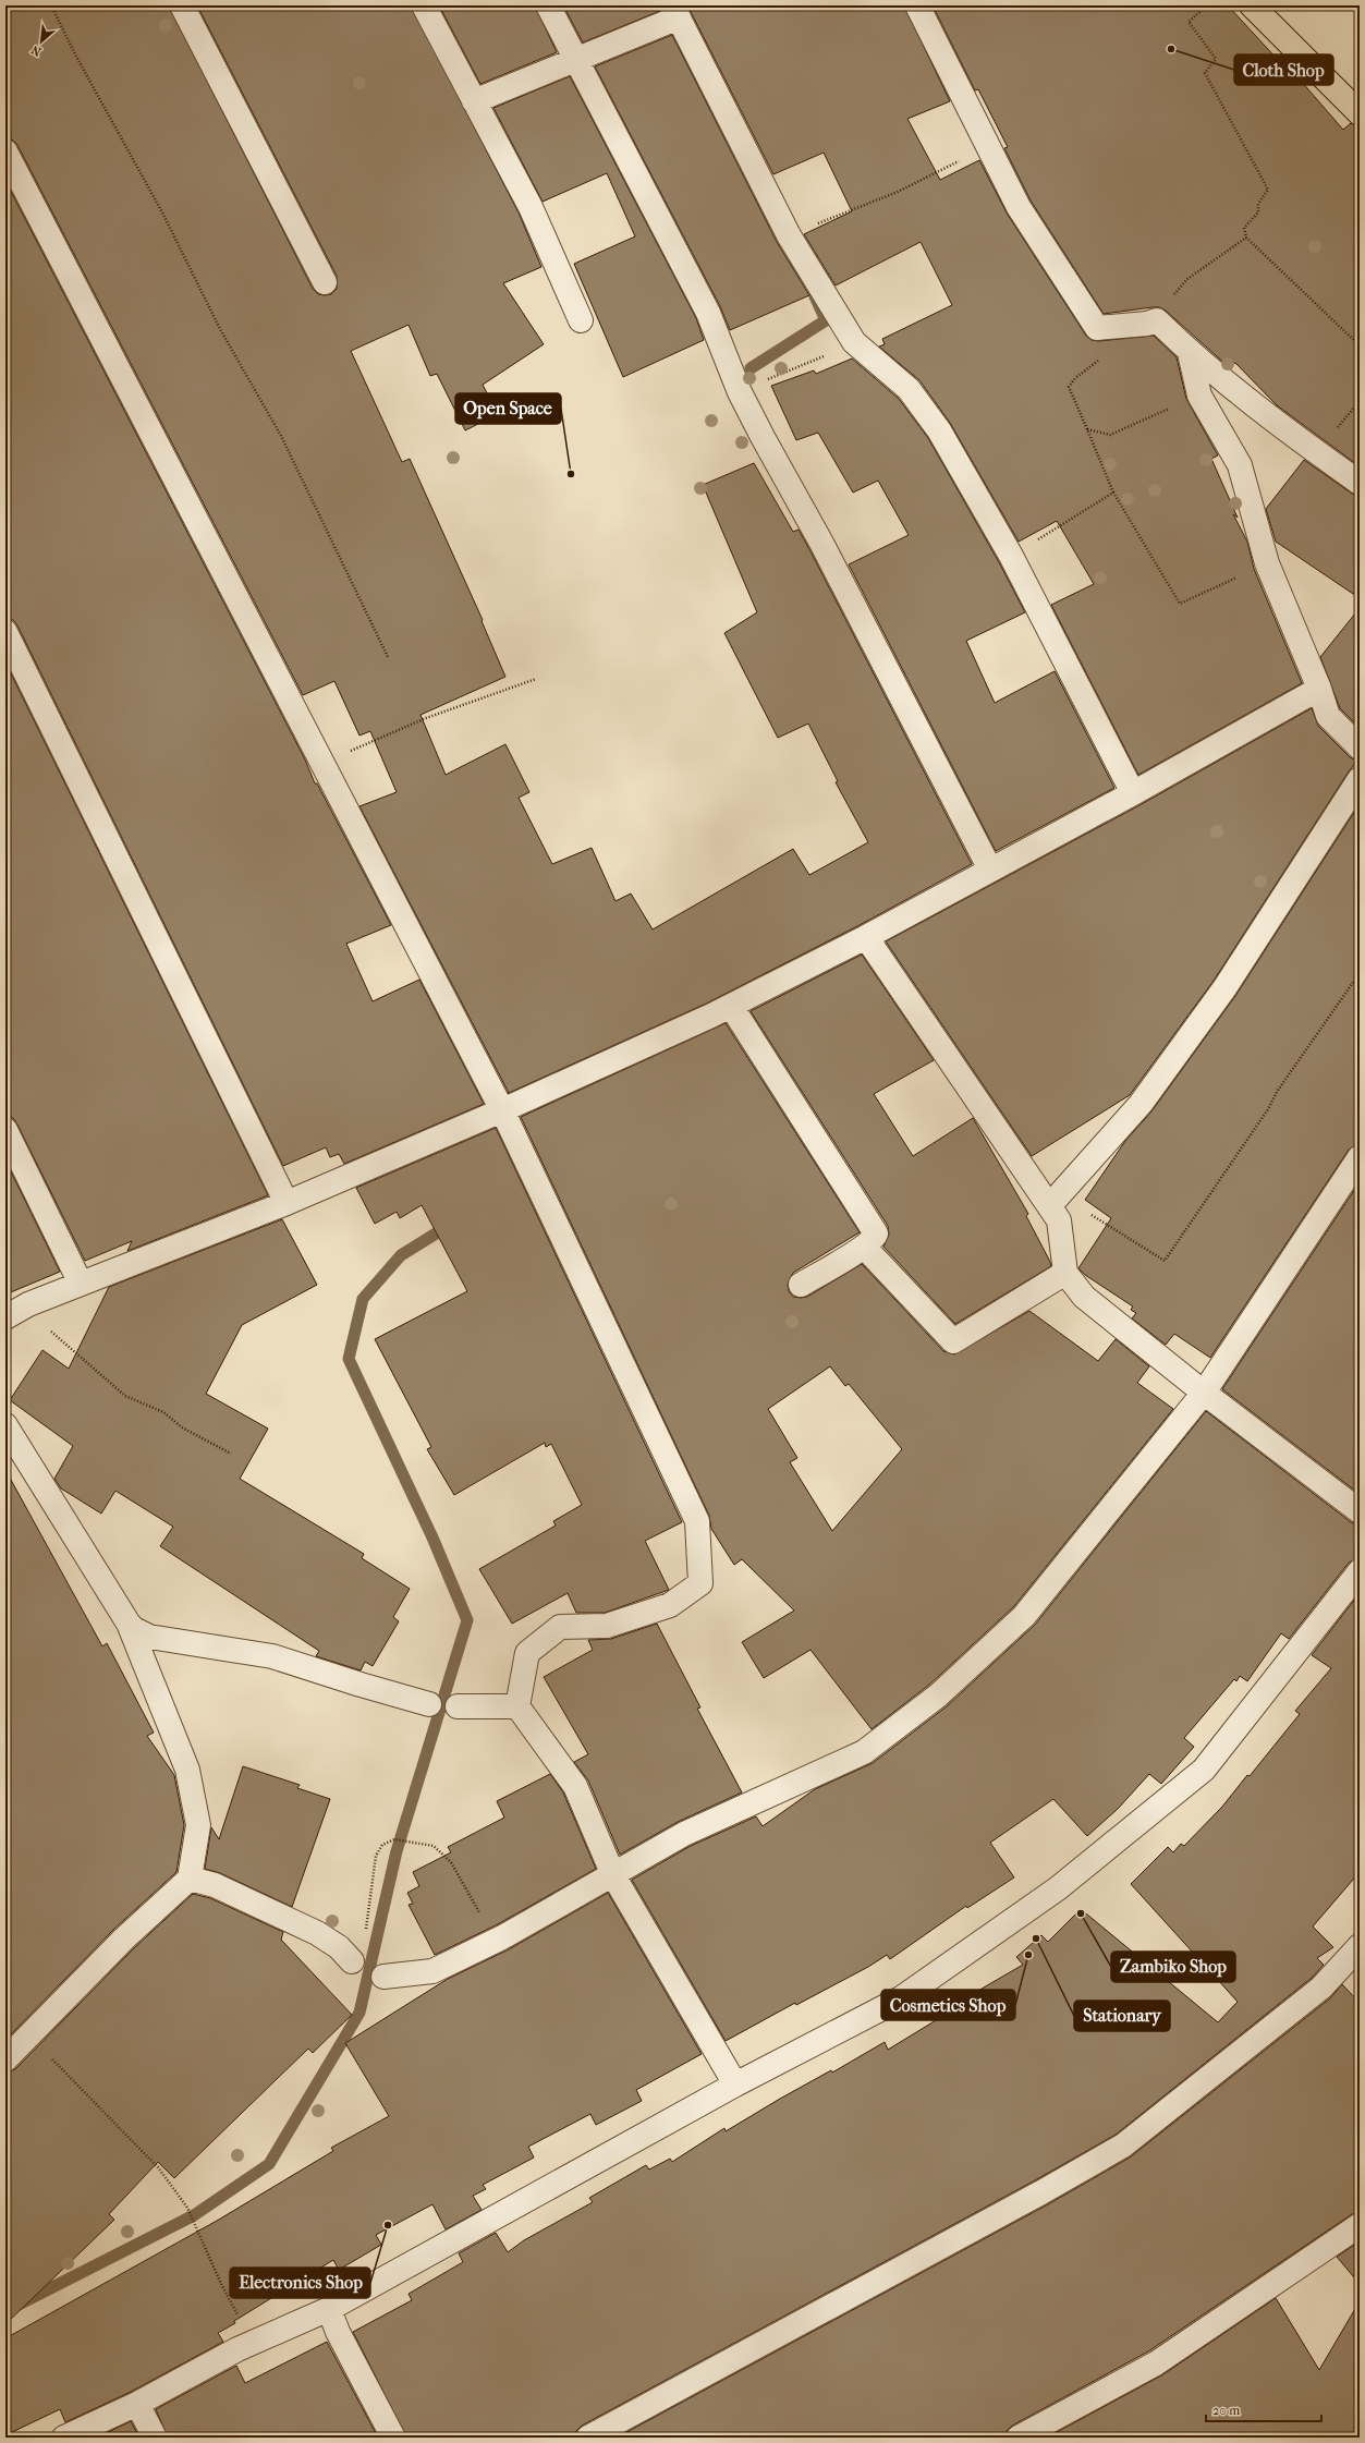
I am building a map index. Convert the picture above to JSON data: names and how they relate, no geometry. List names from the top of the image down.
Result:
{
  "places": [
    "Cloth Shop",
    "Open Space",
    "Zambiko Shop",
    "Stationary",
    "Cosmetics Shop",
    "Electronics Shop"
  ],
  "scale_bar": "20 m",
  "north": "bottom left"
}
